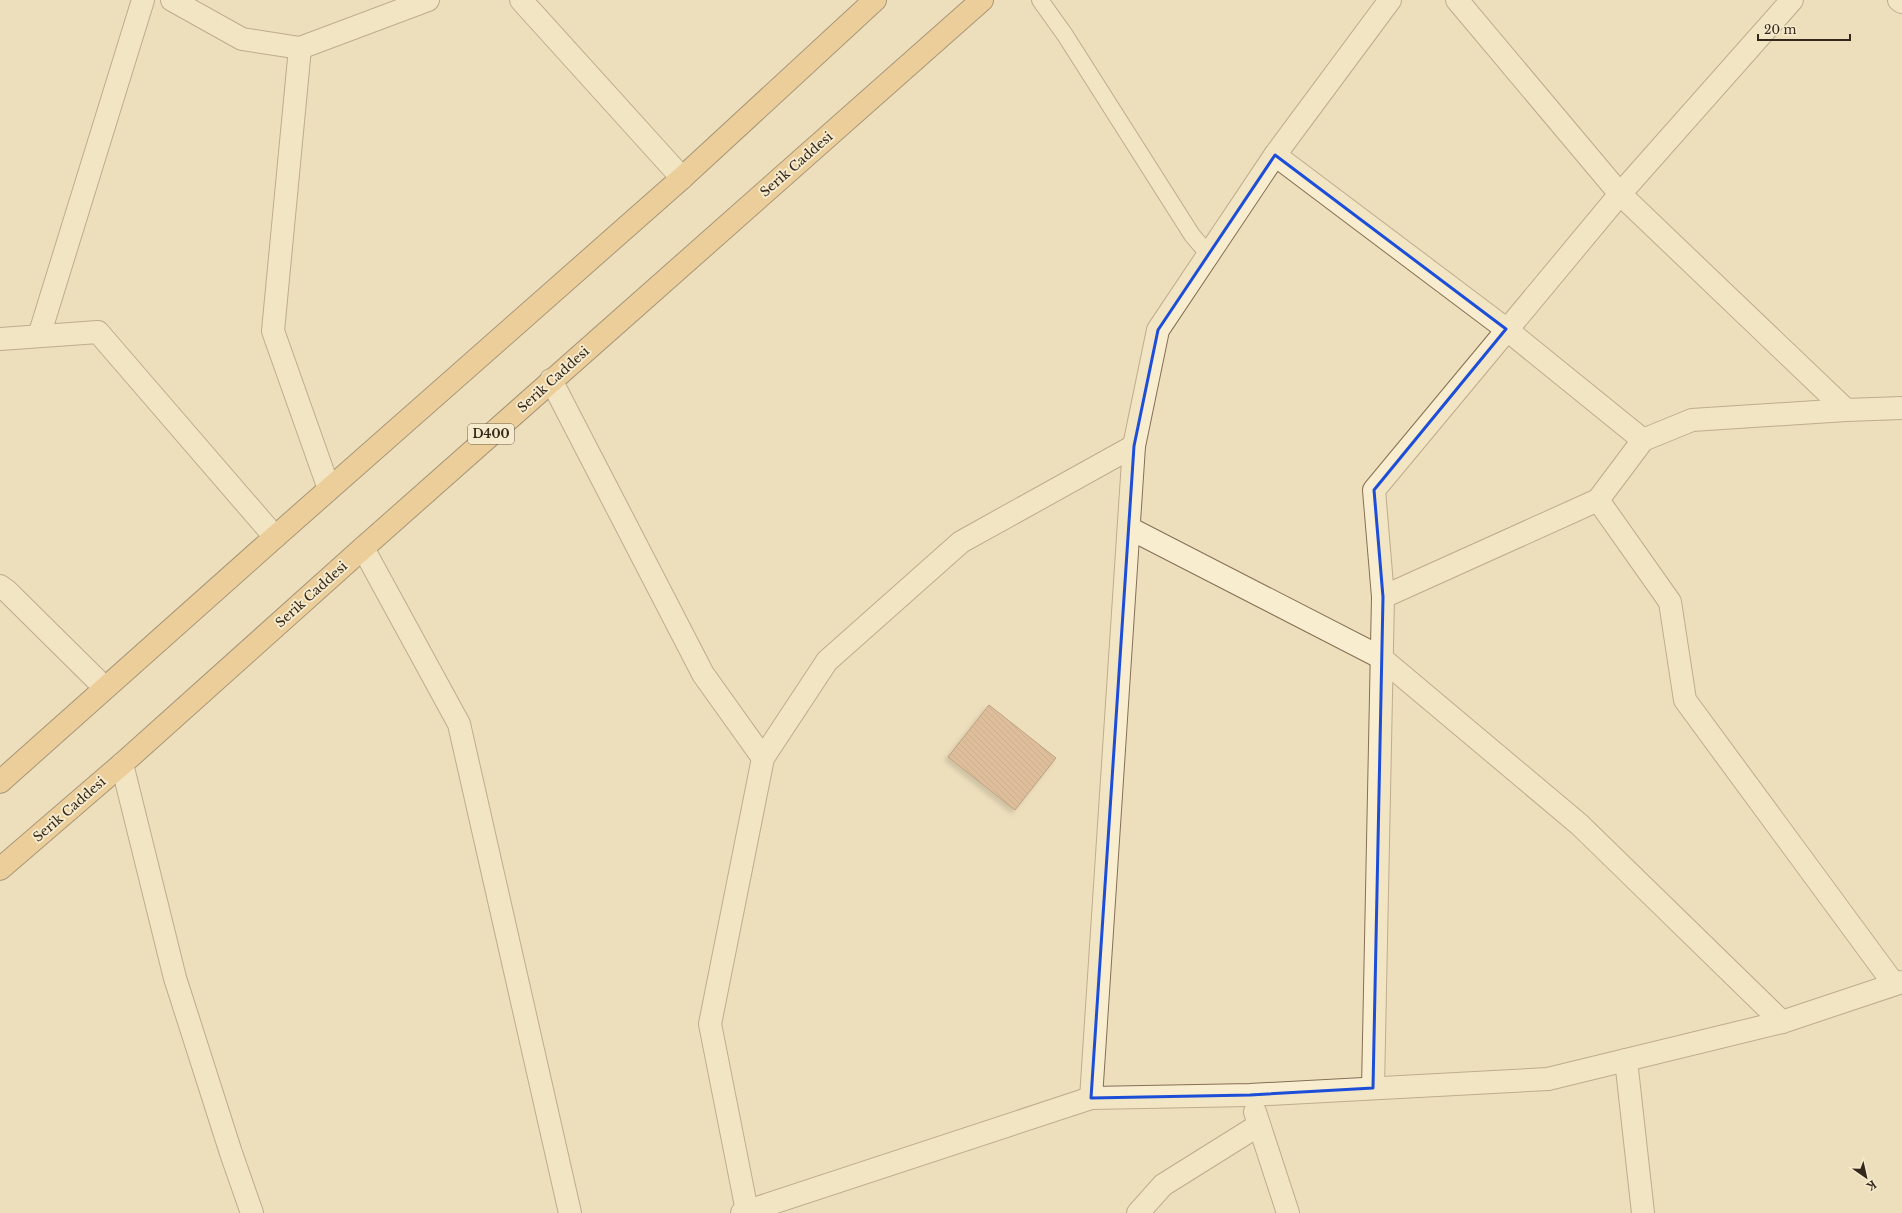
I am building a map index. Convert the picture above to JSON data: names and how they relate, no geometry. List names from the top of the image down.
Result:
{
  "streets": {
    "highway": ["Serik Caddesi", "D400"]
  },
  "scale_bar": "20 m",
  "north": "bottom right"
}
